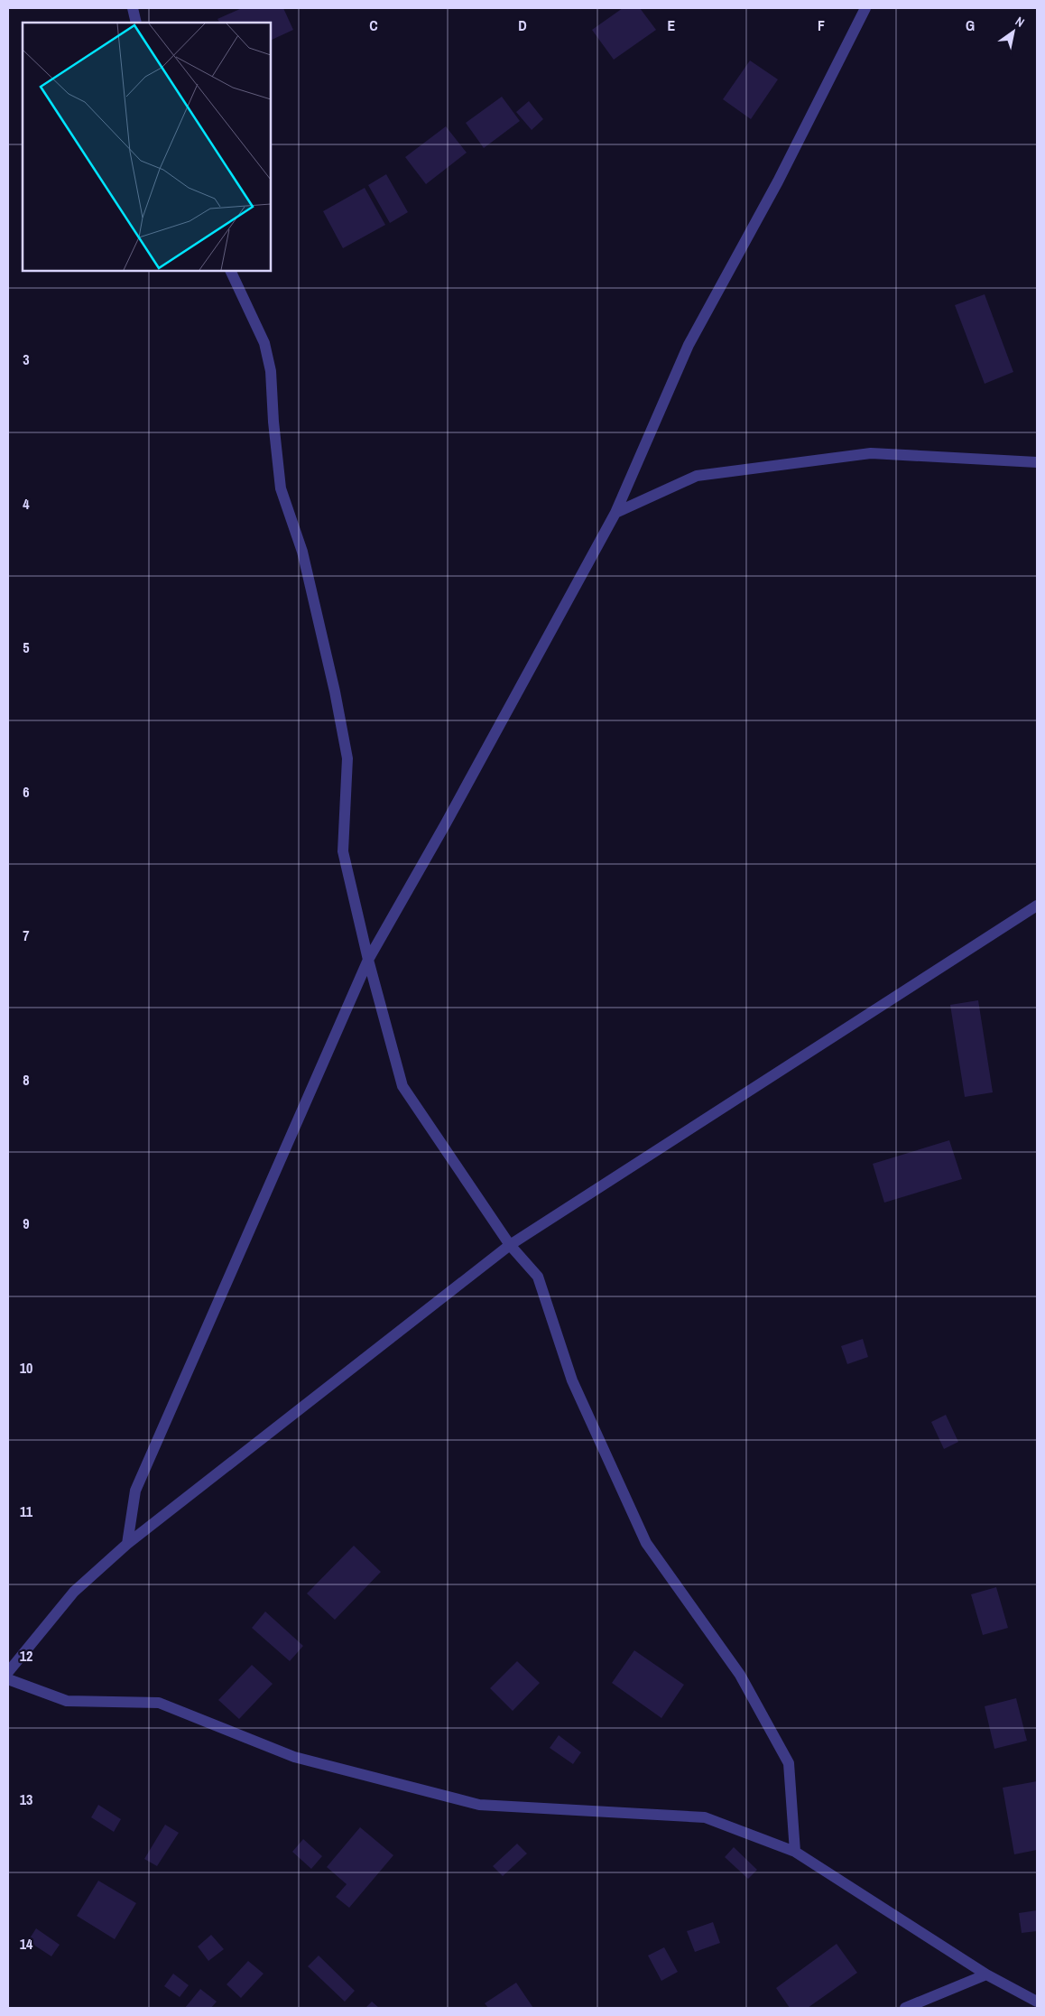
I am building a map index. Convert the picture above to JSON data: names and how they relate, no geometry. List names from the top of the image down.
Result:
{
  "north": "top right",
  "grid": {
    "columns": [
      "C",
      "D",
      "E",
      "F",
      "G"
    ],
    "rows": [
      "3",
      "4",
      "5",
      "6",
      "7",
      "8",
      "9",
      "10",
      "11",
      "12",
      "13",
      "14"
    ]
  }
}
